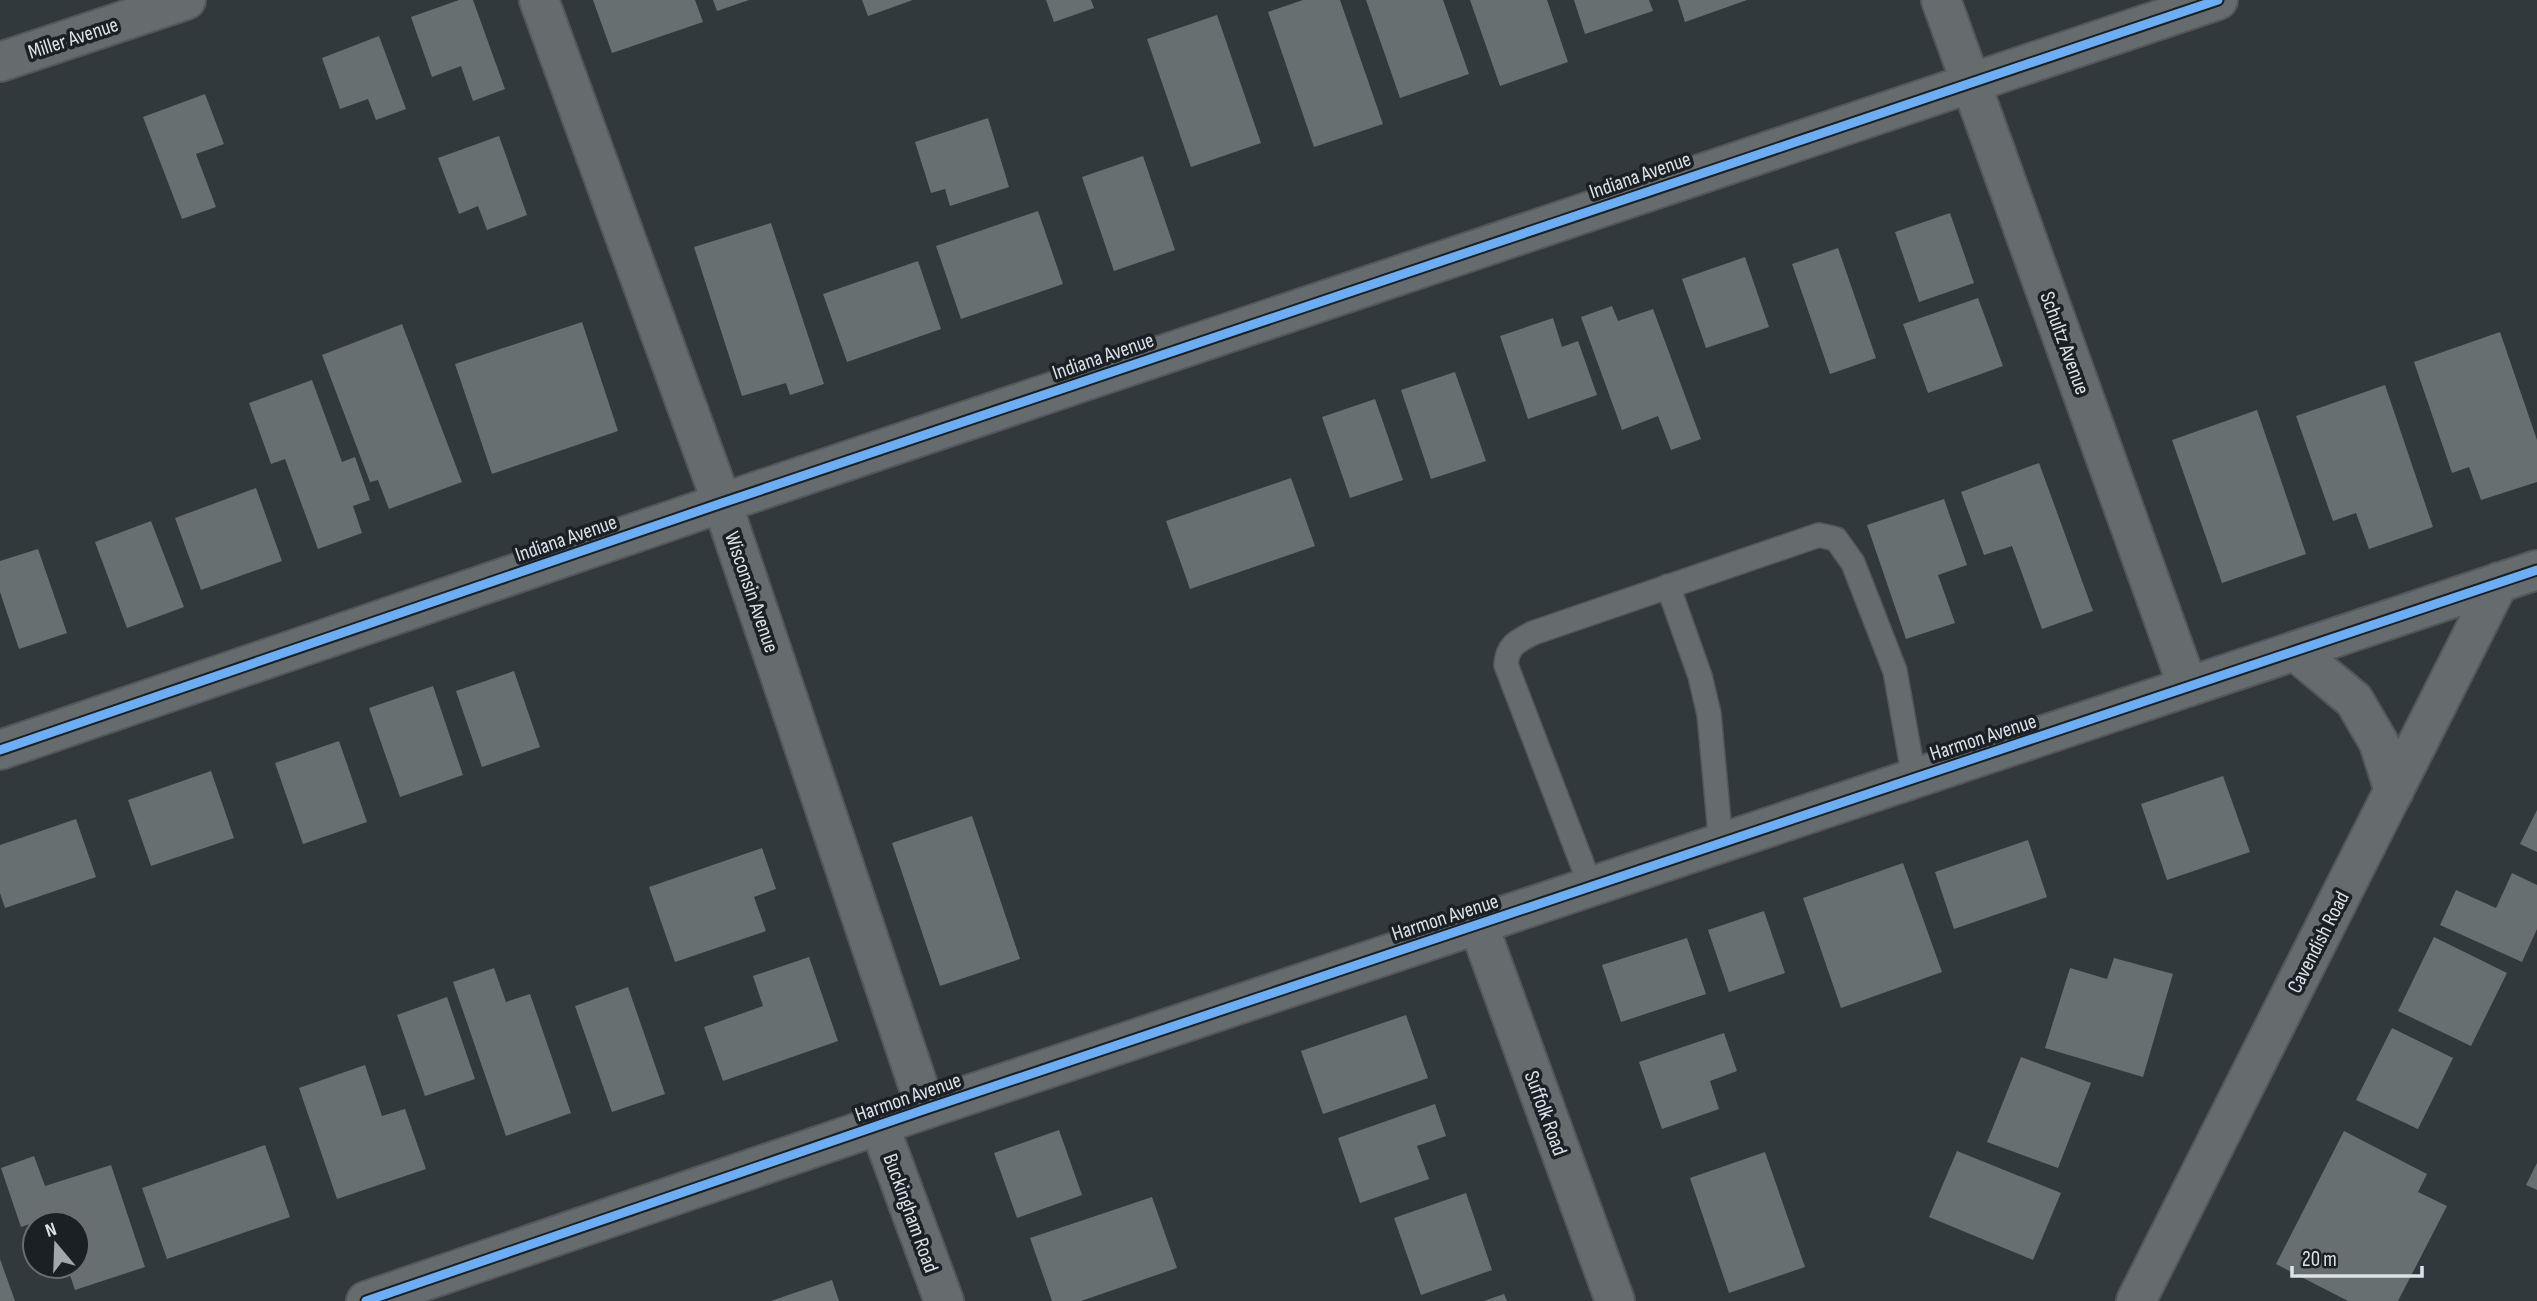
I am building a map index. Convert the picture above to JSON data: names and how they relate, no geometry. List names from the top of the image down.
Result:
{
  "streets": {
    "street": [
      "Miller Avenue",
      "Indiana Avenue",
      "Schultz Avenue",
      "Wisconsin Avenue",
      "Harmon Avenue",
      "Cavendish Road",
      "Suffolk Road",
      "Buckingham Road"
    ]
  },
  "crossings": [
    ["Indiana Avenue", "Schultz Avenue"],
    ["Indiana Avenue", "Wisconsin Avenue"],
    ["Schultz Avenue", "Harmon Avenue"],
    ["Wisconsin Avenue", "Harmon Avenue"],
    ["Harmon Avenue", "Cavendish Road"],
    ["Harmon Avenue", "Suffolk Road"],
    ["Harmon Avenue", "Buckingham Road"]
  ],
  "scale_bar": "20 m",
  "north": "top"
}
